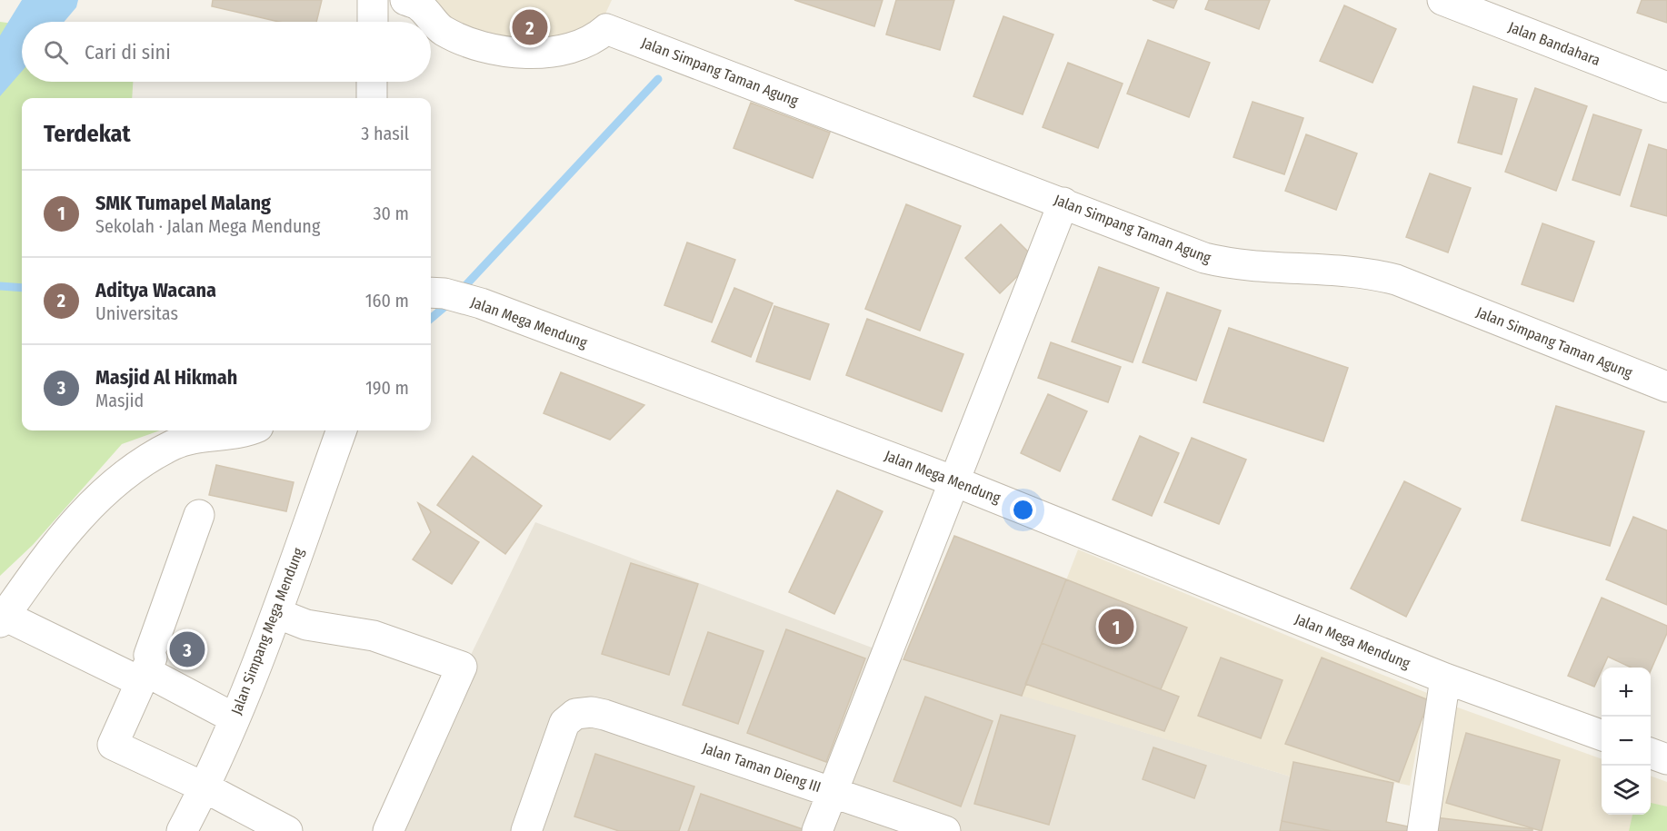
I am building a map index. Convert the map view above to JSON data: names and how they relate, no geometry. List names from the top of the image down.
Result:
{
  "streets": {
    "street": [
      "Jalan Bandahara",
      "Jalan Simpang Taman Agung",
      "Jalan Mega Mendung",
      "Jalan Simpang Mega Mendung",
      "Jalan Taman Dieng III"
    ]
  },
  "page": {
    "pins": ["2", "1", "3"],
    "search": "Cari di sini",
    "heading": ["Terdekat", "3 hasil"],
    "list": [
      {
        "mark": "1",
        "name": "SMK Tumapel Malang",
        "note": "Sekolah · Jalan Mega Mendung",
        "value": "30 m"
      },
      {
        "mark": "2",
        "name": "Aditya Wacana",
        "note": "Universitas",
        "value": "160 m"
      },
      {
        "mark": "3",
        "name": "Masjid Al Hikmah",
        "note": "Masjid",
        "value": "190 m"
      }
    ],
    "map_buttons": ["+", "−"]
  }
}
